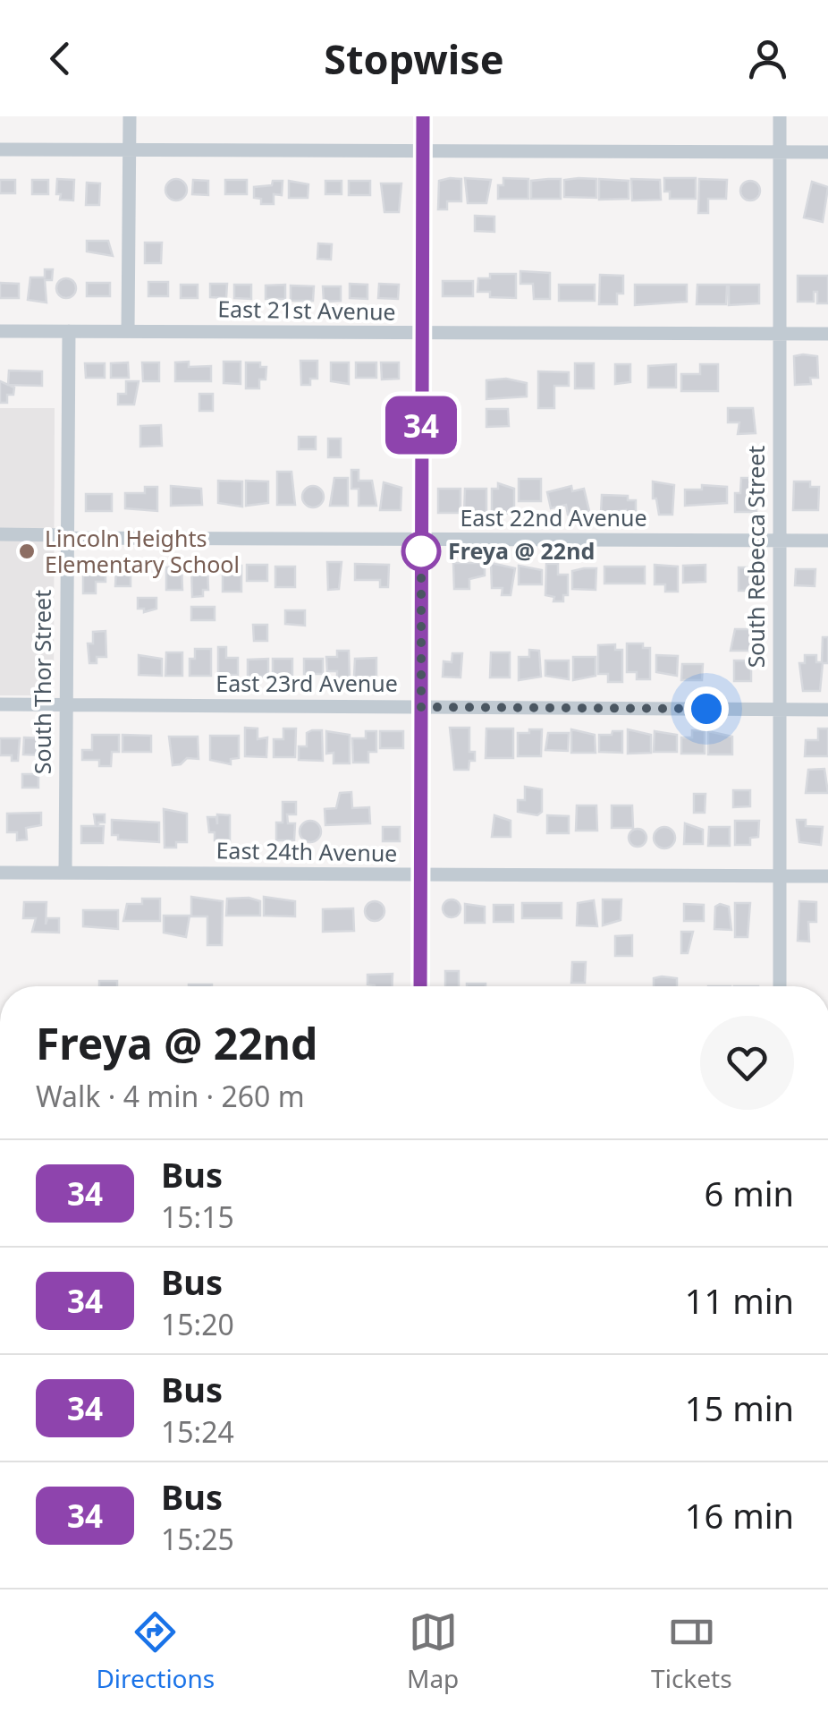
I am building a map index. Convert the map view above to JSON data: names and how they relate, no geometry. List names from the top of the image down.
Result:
{
  "streets": {
    "street": [
      "East 21st Avenue",
      "East 22nd Avenue",
      "South Rebecca Street",
      "South Thor Street",
      "East 23rd Avenue",
      "East 24th Avenue"
    ]
  },
  "crossings": [
    ["East 21st Avenue", "South Rebecca Street"],
    ["East 21st Avenue", "South Thor Street"],
    ["East 22nd Avenue", "South Rebecca Street"],
    ["East 22nd Avenue", "South Thor Street"],
    ["South Rebecca Street", "East 23rd Avenue"],
    ["South Rebecca Street", "East 24th Avenue"],
    ["South Thor Street", "East 23rd Avenue"],
    ["South Thor Street", "East 24th Avenue"]
  ],
  "places": ["Lincoln Heights Elementary School", "Freya @ 22nd"],
  "lines": ["bus line 34"],
  "page": {
    "header": "Stopwise",
    "on_map": "34",
    "heading": ["Freya @ 22nd", "Walk · 4 min · 260 m"],
    "list": [
      {
        "mark": "34",
        "name": "Bus",
        "note": "15:15",
        "value": "6 min"
      },
      {
        "mark": "34",
        "name": "Bus",
        "note": "15:20",
        "value": "11 min"
      },
      {
        "mark": "34",
        "name": "Bus",
        "note": "15:24",
        "value": "15 min"
      },
      {
        "mark": "34",
        "name": "Bus",
        "note": "15:25",
        "value": "16 min"
      }
    ],
    "tabs": ["Directions", "Map", "Tickets"]
  }
}
